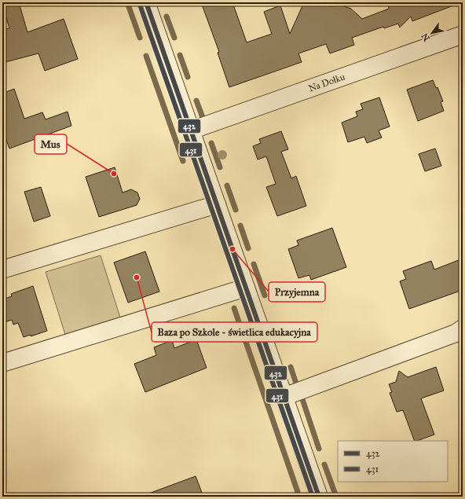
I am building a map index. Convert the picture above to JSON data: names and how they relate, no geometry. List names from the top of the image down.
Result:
{
  "streets": {
    "street": ["Na Dołku"]
  },
  "places": ["Mus", "Przyjemna", "Baza po Szkole - świetlica edukacyjna"],
  "lines": ["transit line 432", "transit line 431"],
  "legend": ["432", "431"],
  "north": "bottom left"
}
